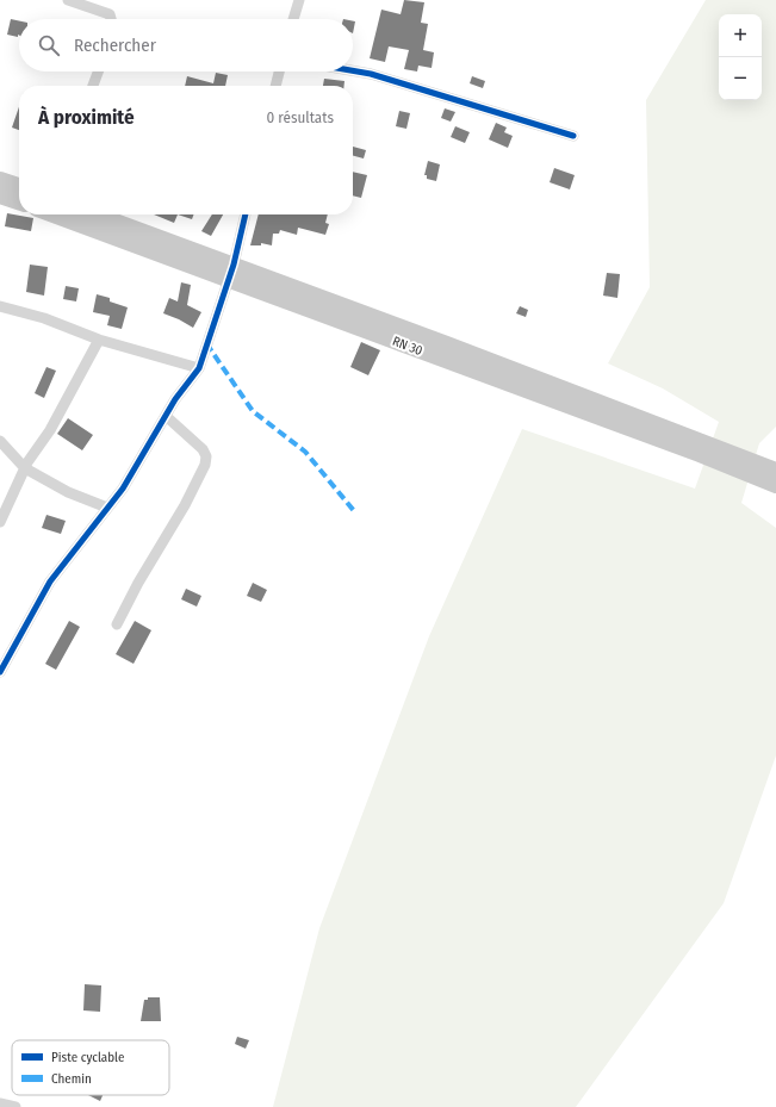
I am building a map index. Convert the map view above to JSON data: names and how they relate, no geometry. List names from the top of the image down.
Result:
{
  "streets": {
    "main road": ["RN 30"]
  },
  "legend": ["Piste cyclable", "Chemin"],
  "page": {
    "map_buttons": ["+", "−"],
    "search": "Rechercher",
    "heading": ["À proximité", "0 résultats"]
  }
}
